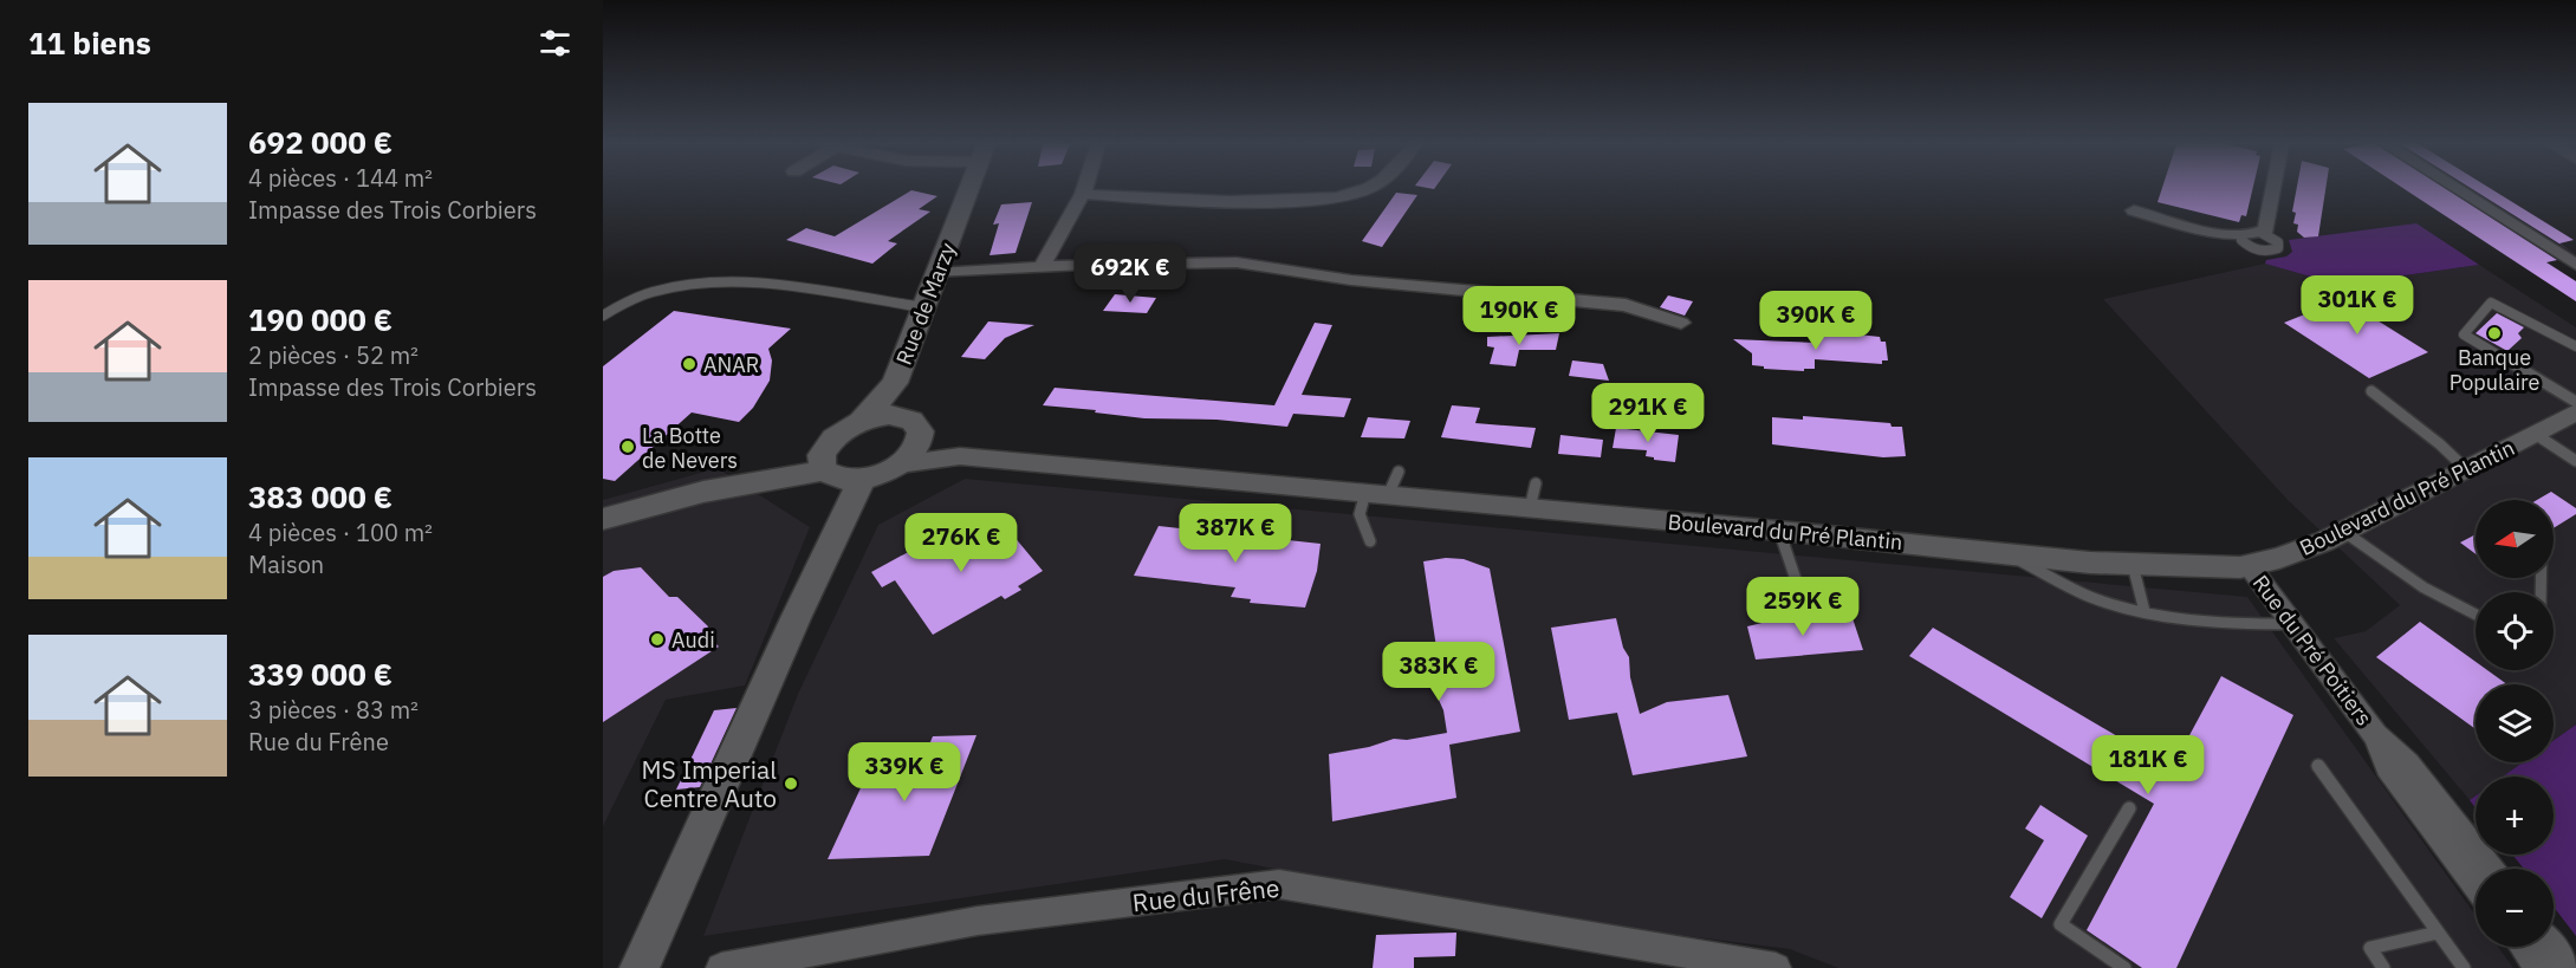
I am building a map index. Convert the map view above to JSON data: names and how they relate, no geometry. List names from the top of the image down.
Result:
{
  "streets": {
    "main road": ["Rue de Marzy"],
    "street": ["Boulevard du Pré Plantin", "Rue du Pré Poitiers", "Rue du Frêne"]
  },
  "crossings": [
    ["Boulevard du Pré Plantin", "Rue du Pré Poitiers"]
  ],
  "places": [
    "Banque Populaire",
    "ANAR",
    "La Botte de Nevers",
    "Audi",
    "MS Imperial Centre Auto"
  ],
  "north": "left",
  "page": {
    "heading": "11 biens",
    "list": [
      {
        "name": "692 000 €",
        "note": "4 pièces · 144 m² · Impasse des Trois Corbiers"
      },
      {
        "name": "190 000 €",
        "note": "2 pièces · 52 m² · Impasse des Trois Corbiers"
      },
      {
        "name": "383 000 €",
        "note": "4 pièces · 100 m² · Maison"
      },
      {
        "name": "339 000 €",
        "note": "3 pièces · 83 m² · Rue du Frêne"
      }
    ],
    "price": [
      "692K €",
      "301K €",
      "190K €",
      "390K €",
      "291K €",
      "387K €",
      "276K €",
      "259K €",
      "383K €",
      "181K €",
      "339K €"
    ],
    "map_buttons": ["+", "−"]
  }
}
